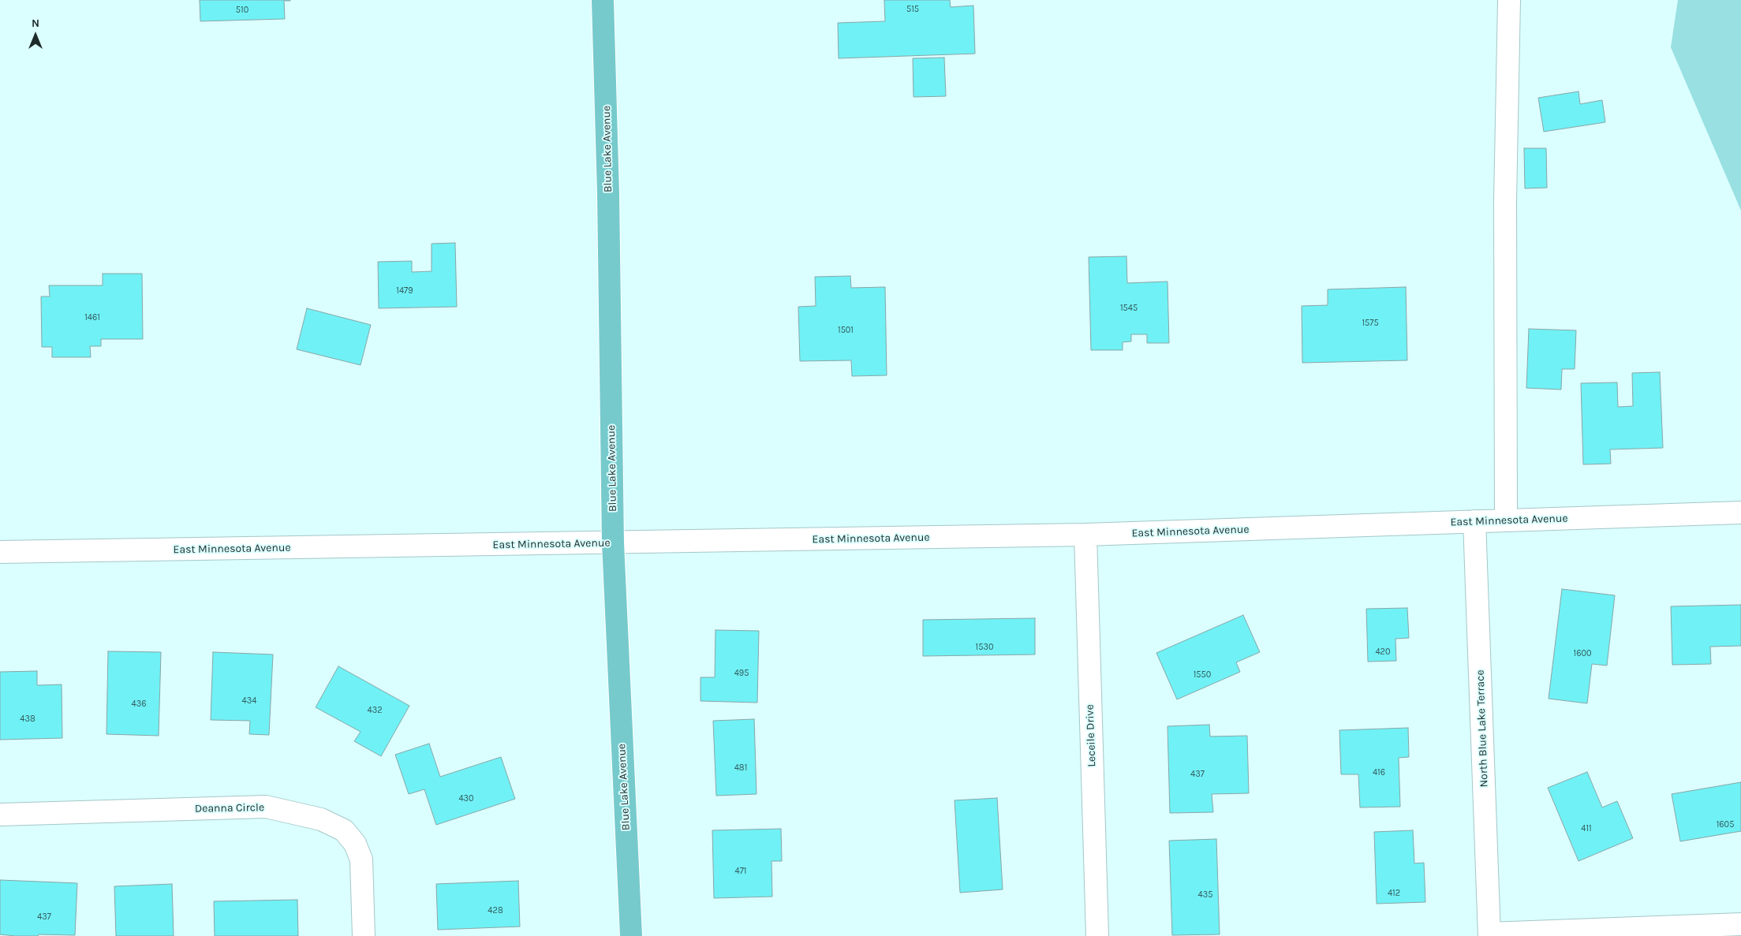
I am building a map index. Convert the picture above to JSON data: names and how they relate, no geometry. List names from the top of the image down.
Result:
{
  "streets": {
    "main road": ["Blue Lake Avenue"],
    "street": [
      "East Minnesota Avenue",
      "North Blue Lake Terrace",
      "Leceile Drive",
      "Deanna Circle"
    ]
  },
  "crossings": [
    ["Blue Lake Avenue", "East Minnesota Avenue"],
    ["East Minnesota Avenue", "North Blue Lake Terrace"],
    ["East Minnesota Avenue", "Leceile Drive"]
  ],
  "house_numbers": [
    "515",
    "510",
    "1479",
    "1545",
    "1461",
    "1575",
    "1501",
    "1530",
    "420",
    "1600",
    "495",
    "1550",
    "434",
    "436",
    "432",
    "438",
    "481",
    "416",
    "437",
    "430",
    "1605",
    "411",
    "471",
    "412",
    "435",
    "428",
    "437"
  ],
  "north": "top"
}
